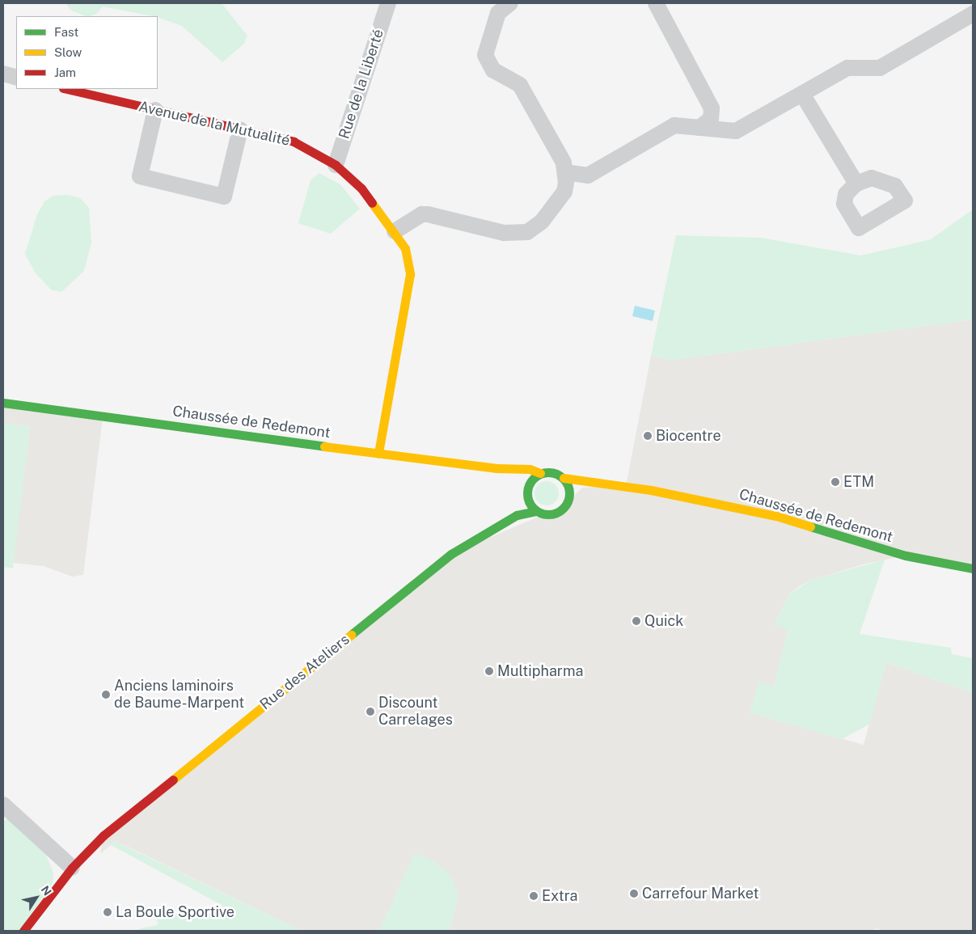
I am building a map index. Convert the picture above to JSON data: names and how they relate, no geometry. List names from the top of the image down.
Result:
{
  "streets": {
    "street": [
      "Rue de la Liberté",
      "Avenue de la Mutualité",
      "Chaussée de Redemont",
      "Rue des Ateliers"
    ]
  },
  "crossings": [
    ["Rue de la Liberté", "Avenue de la Mutualité"],
    ["Avenue de la Mutualité", "Chaussée de Redemont"],
    ["Chaussée de Redemont", "Rue des Ateliers"]
  ],
  "places": [
    "Biocentre",
    "ETM",
    "Quick",
    "Multipharma",
    "Anciens laminoirs de Baume-Marpent",
    "Discount Carrelages",
    "Carrefour Market",
    "Extra",
    "La Boule Sportive"
  ],
  "legend": ["Fast", "Slow", "Jam"],
  "north": "top right"
}
